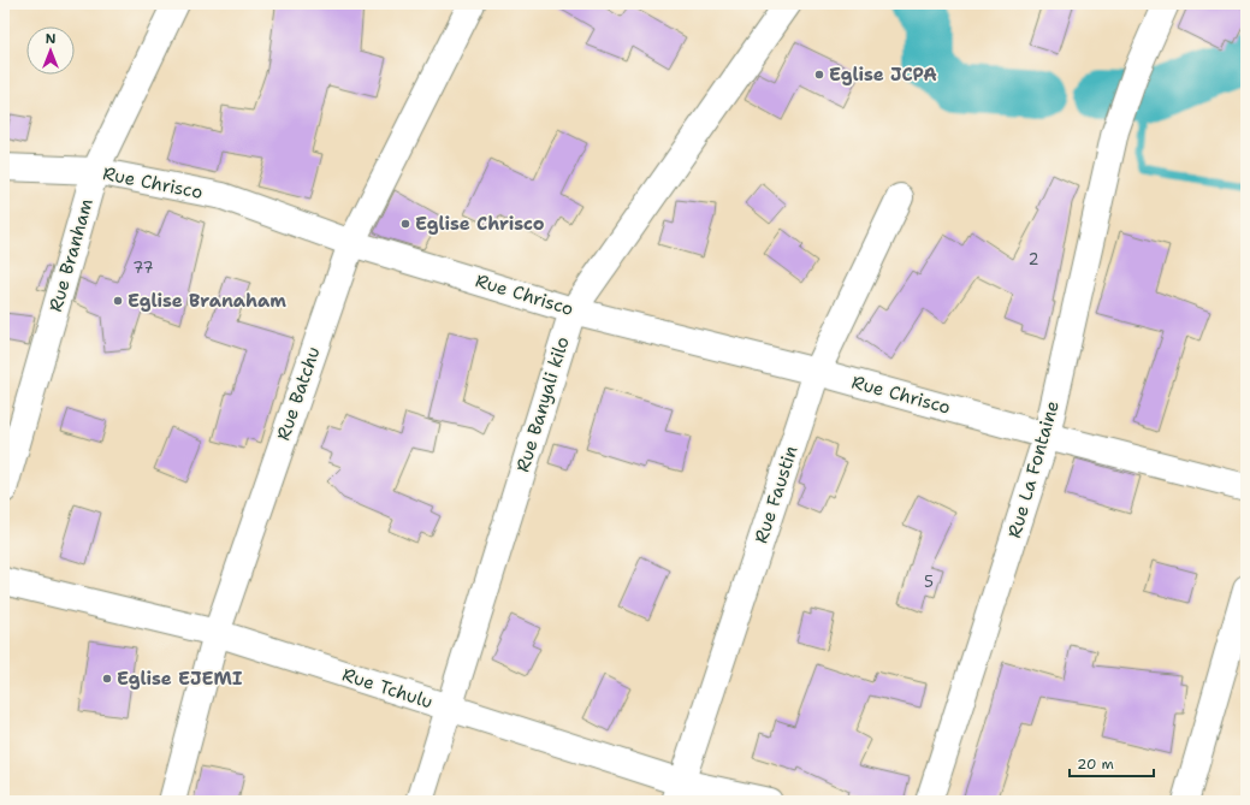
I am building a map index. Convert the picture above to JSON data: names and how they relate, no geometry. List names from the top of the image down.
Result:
{
  "streets": {
    "street": [
      "Rue Chrisco",
      "Rue Branham",
      "Rue Batchu",
      "Rue Banyali kilo",
      "Rue La Fontaine",
      "Rue Faustin",
      "Rue Tchulu"
    ]
  },
  "crossings": [
    ["Rue Chrisco", "Rue Branham"],
    ["Rue Chrisco", "Rue Batchu"],
    ["Rue Chrisco", "Rue Banyali kilo"],
    ["Rue Chrisco", "Rue La Fontaine"],
    ["Rue Chrisco", "Rue Faustin"],
    ["Rue Batchu", "Rue Tchulu"],
    ["Rue Banyali kilo", "Rue Tchulu"],
    ["Rue Faustin", "Rue Tchulu"]
  ],
  "places": [
    "Eglise JCPA",
    "Eglise Chrisco",
    "Eglise Branaham",
    "Eglise EJEMI"
  ],
  "house_numbers": ["2", "77", "5"],
  "scale_bar": "20 m",
  "north": "top"
}
